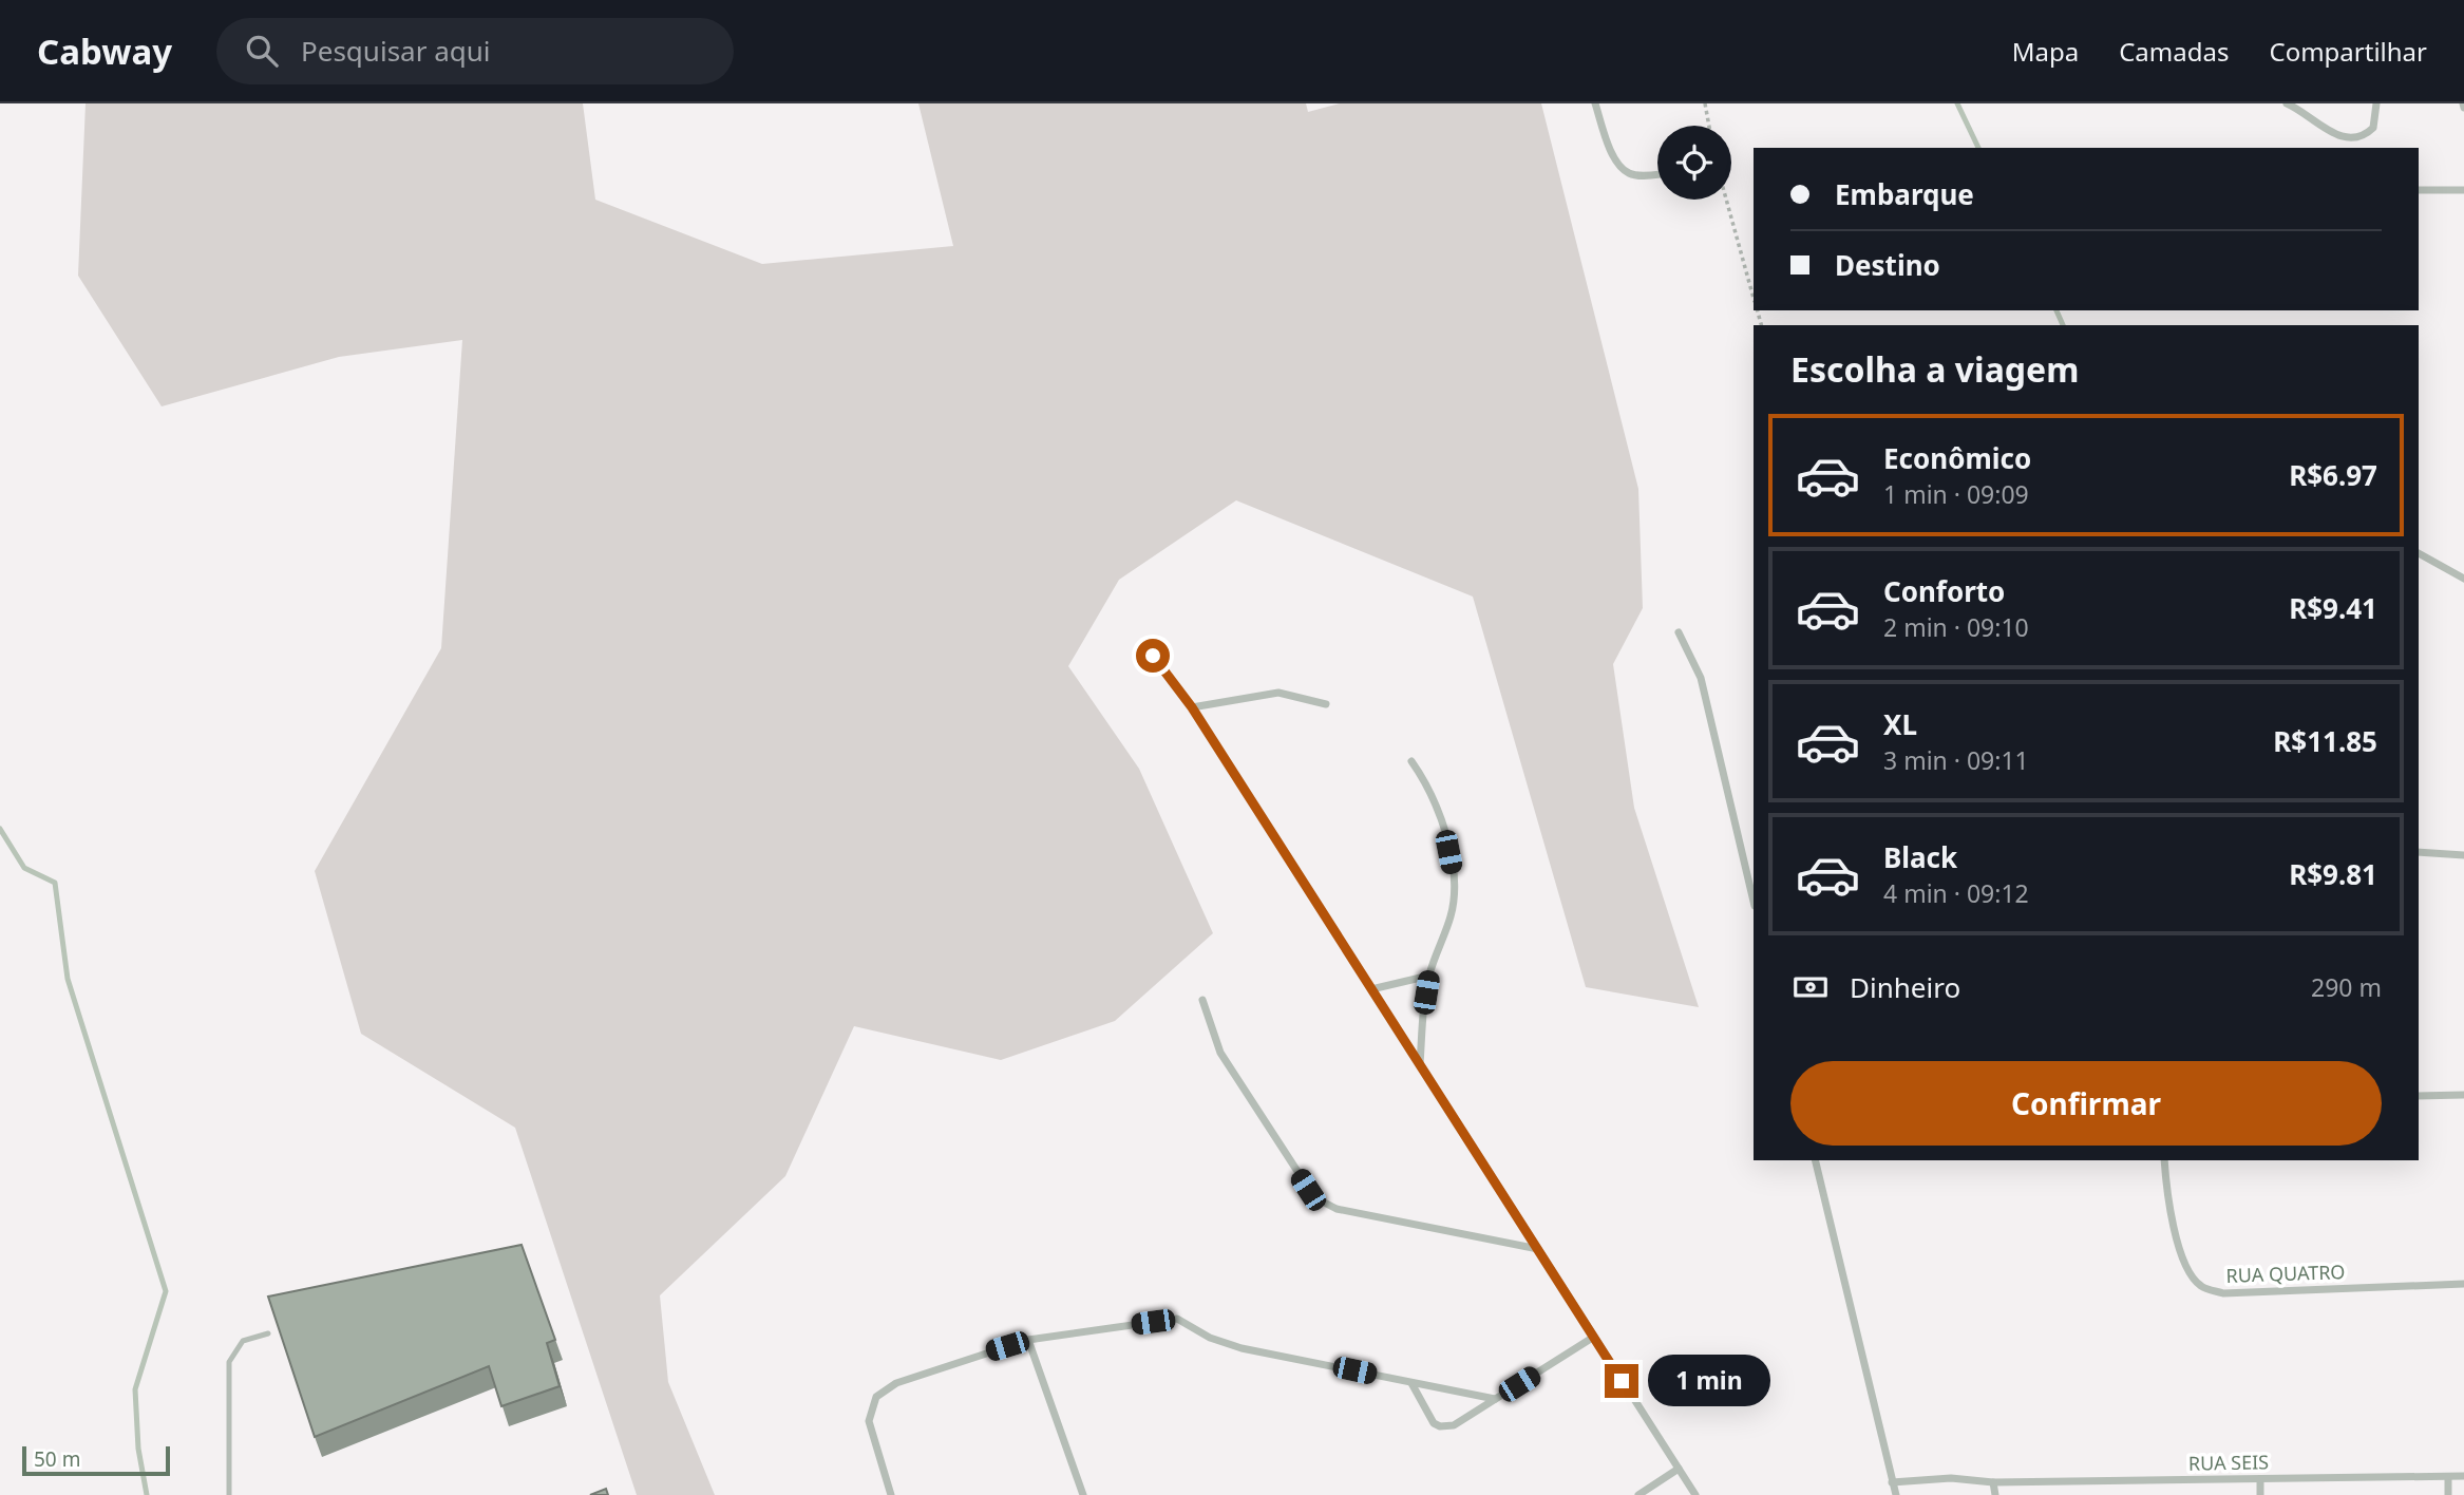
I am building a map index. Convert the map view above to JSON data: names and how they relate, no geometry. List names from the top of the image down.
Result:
{
  "streets": {
    "street": ["RUA QUATRO", "RUA SEIS"]
  },
  "scale_bar": "50 m",
  "page": {
    "header": "Cabway",
    "search": "Pesquisar aqui",
    "nav": ["Mapa", "Camadas", "Compartilhar"],
    "banner": ["Embarque", "Destino"],
    "heading": "Escolha a viagem",
    "list": [
      {
        "name": "Econômico",
        "note": "1 min · 09:09",
        "value": "R$6.97"
      },
      {
        "name": "Conforto",
        "note": "2 min · 09:10",
        "value": "R$9.41"
      },
      {
        "name": "XL",
        "note": "3 min · 09:11",
        "value": "R$11.85"
      },
      {
        "name": "Black",
        "note": "4 min · 09:12",
        "value": "R$9.81"
      }
    ],
    "pay": ["Dinheiro", "290 m"],
    "buttons": "Confirmar",
    "bubble": "1 min",
    "scale": "50 m"
  }
}
